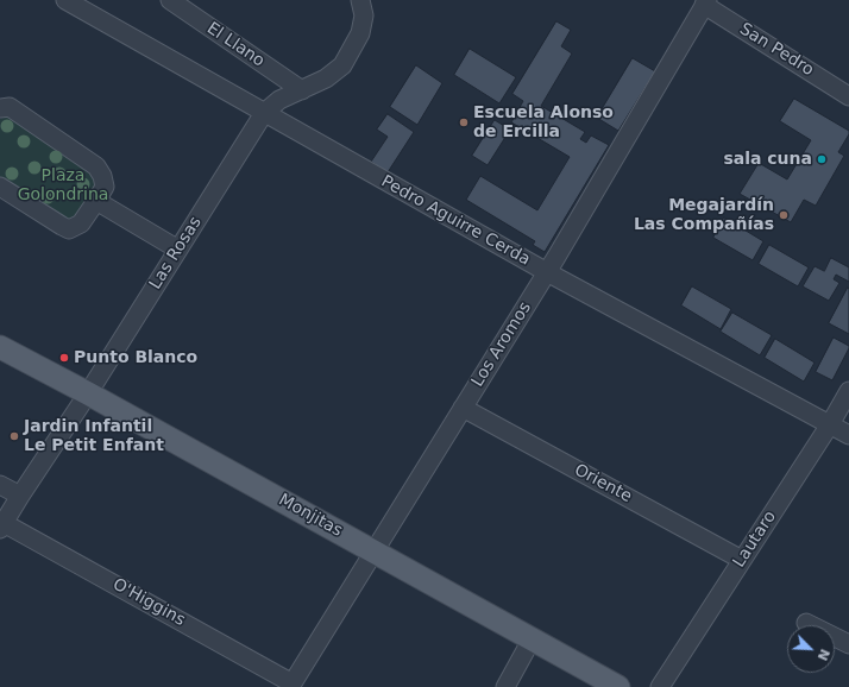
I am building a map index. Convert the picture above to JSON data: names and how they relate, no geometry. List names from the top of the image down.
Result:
{
  "streets": {
    "main road": ["Monjitas"],
    "street": [
      "El Llano",
      "San Pedro",
      "Pedro Aguirre Cerda",
      "Las Rosas",
      "Los Aromos",
      "Oriente",
      "Lautaro",
      "O'Higgins"
    ]
  },
  "crossings": [
    ["El Llano", "Las Rosas"],
    ["San Pedro", "Los Aromos"],
    ["Pedro Aguirre Cerda", "Las Rosas"],
    ["Pedro Aguirre Cerda", "Los Aromos"],
    ["Pedro Aguirre Cerda", "Lautaro"],
    ["Las Rosas", "Monjitas"],
    ["Las Rosas", "O'Higgins"],
    ["Los Aromos", "Oriente"],
    ["Los Aromos", "Monjitas"],
    ["Los Aromos", "O'Higgins"],
    ["Oriente", "Lautaro"]
  ],
  "parks": ["Plaza Golondrina"],
  "places": [
    "Escuela Alonso de Ercilla",
    "sala cuna",
    "Megajardín Las Compañías",
    "Punto Blanco",
    "Jardin Infantil Le Petit Enfant"
  ],
  "north": "bottom right"
}
